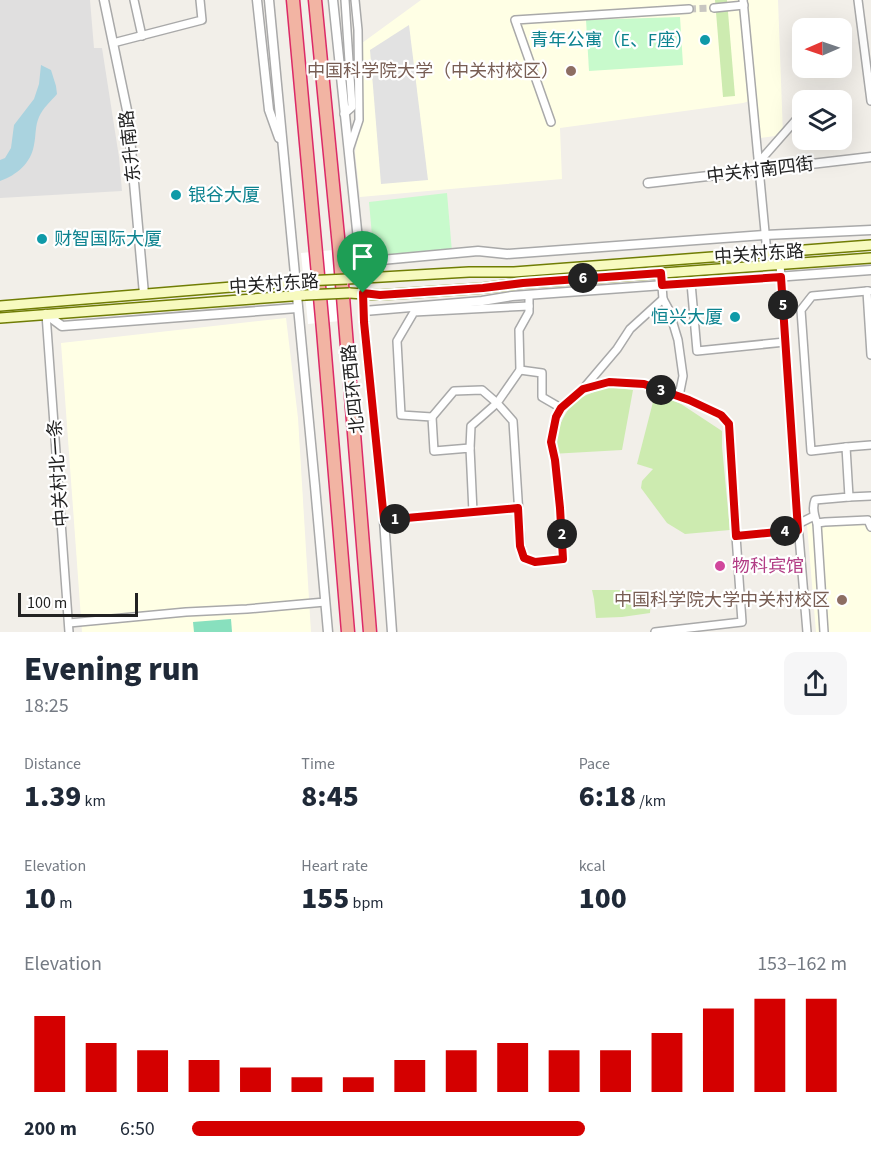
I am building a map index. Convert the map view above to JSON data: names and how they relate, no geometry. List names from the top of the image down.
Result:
{
  "streets": {
    "highway": ["北四环西路"],
    "main road": ["中关村东路"],
    "street": ["东升南路", "中关村南四街", "中关村北一条"]
  },
  "crossings": [
    ["东升南路", "中关村东路"],
    ["中关村东路", "北四环西路"],
    ["中关村东路", "中关村北一条"]
  ],
  "places": [
    "青年公寓（E、F座）",
    "中国科学院大学（中关村校区）",
    "银谷大厦",
    "财智国际大厦",
    "恒兴大厦",
    "物科宾馆",
    "中国科学院大学中关村校区"
  ],
  "scale_bar": "100 m",
  "north": "left",
  "page": {
    "pins": [
      "6",
      "5",
      "3",
      "1",
      "4",
      "2"
    ],
    "scale": "100 m",
    "heading": ["Evening run", "18:25"],
    "stats": [
      ["Distance", "1.39 km"],
      ["Time", "8:45"],
      ["Pace", "6:18 /km"],
      ["Elevation", "10 m"],
      ["Heart rate", "155 bpm"],
      ["kcal", "100"]
    ],
    "chart": ["Elevation", "153–162 m"],
    "list": [
      {
        "name": "200 m",
        "note": "6:50"
      }
    ]
  }
}
